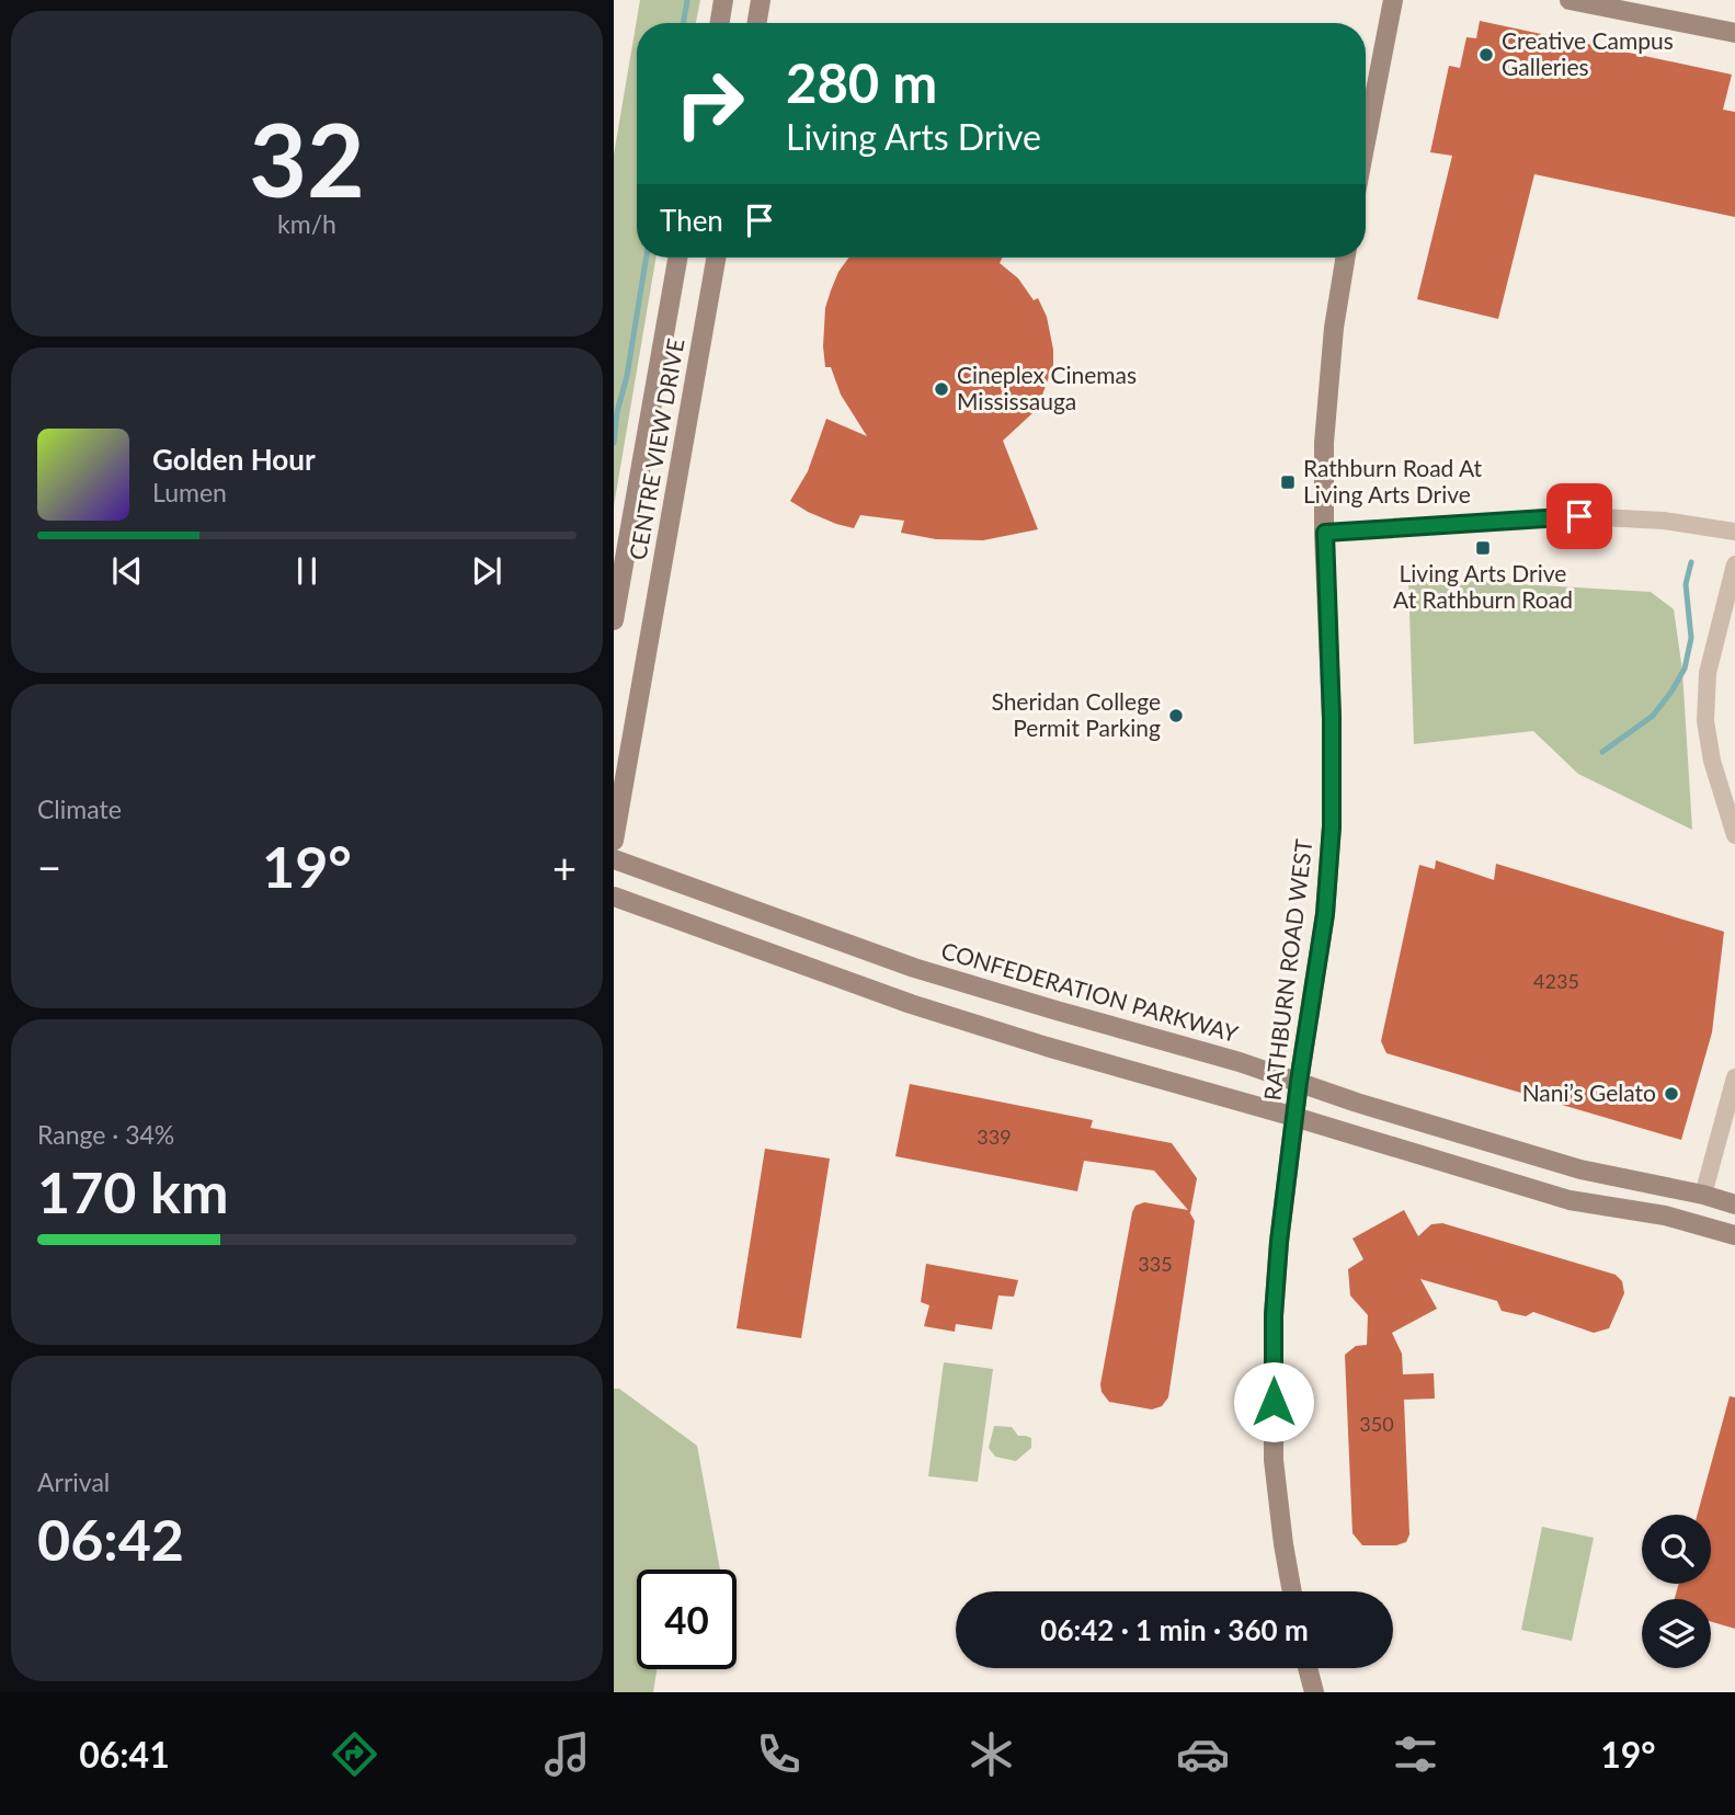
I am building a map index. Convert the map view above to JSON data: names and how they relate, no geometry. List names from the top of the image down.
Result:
{
  "streets": {
    "street": ["CENTRE VIEW DRIVE", "RATHBURN ROAD WEST", "CONFEDERATION PARKWAY"]
  },
  "crossings": [
    ["RATHBURN ROAD WEST", "CONFEDERATION PARKWAY"]
  ],
  "places": {
    "other": [
      "Creative Campus Galleries",
      "Cineplex Cinemas Mississauga",
      "Sheridan College Permit Parking",
      "Nani’s Gelato"
    ],
    "transit": ["Rathburn Road At Living Arts Drive", "Living Arts Drive At Rathburn Road"]
  },
  "house_numbers": [
    "4235",
    "339",
    "335",
    "350"
  ],
  "page": {
    "tile": [
      ["32", "km/h"],
      "Climate",
      ["Range · 34%", "170 km"],
      ["Arrival", "06:42"]
    ],
    "turn": ["280 m", "Living Arts Drive"],
    "then": "Then",
    "song": ["Golden Hour", "Lumen"],
    "heat": ["−", "19°", "+"],
    "limit": "40",
    "trip": "06:42 · 1 min · 360 m",
    "tabs": ["06:41", "19°"]
  }
}
